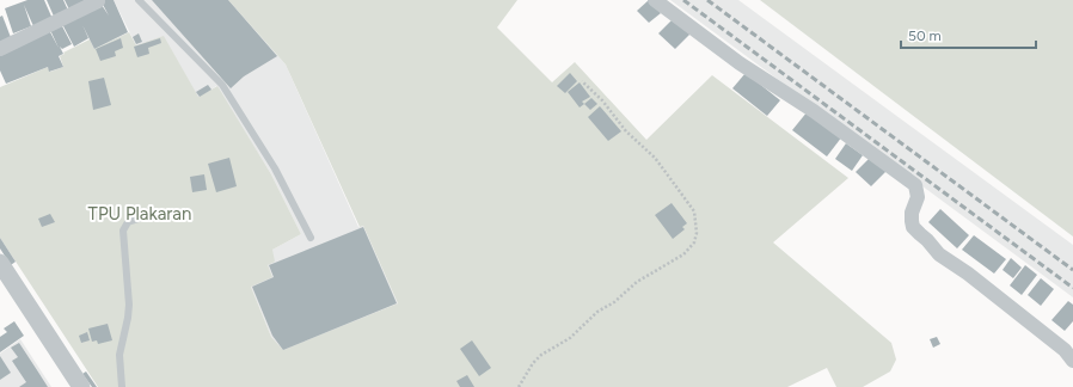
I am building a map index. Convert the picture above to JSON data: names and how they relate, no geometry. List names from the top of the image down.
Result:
{
  "parks": ["TPU Plakaran"],
  "scale_bar": "50 m"
}
